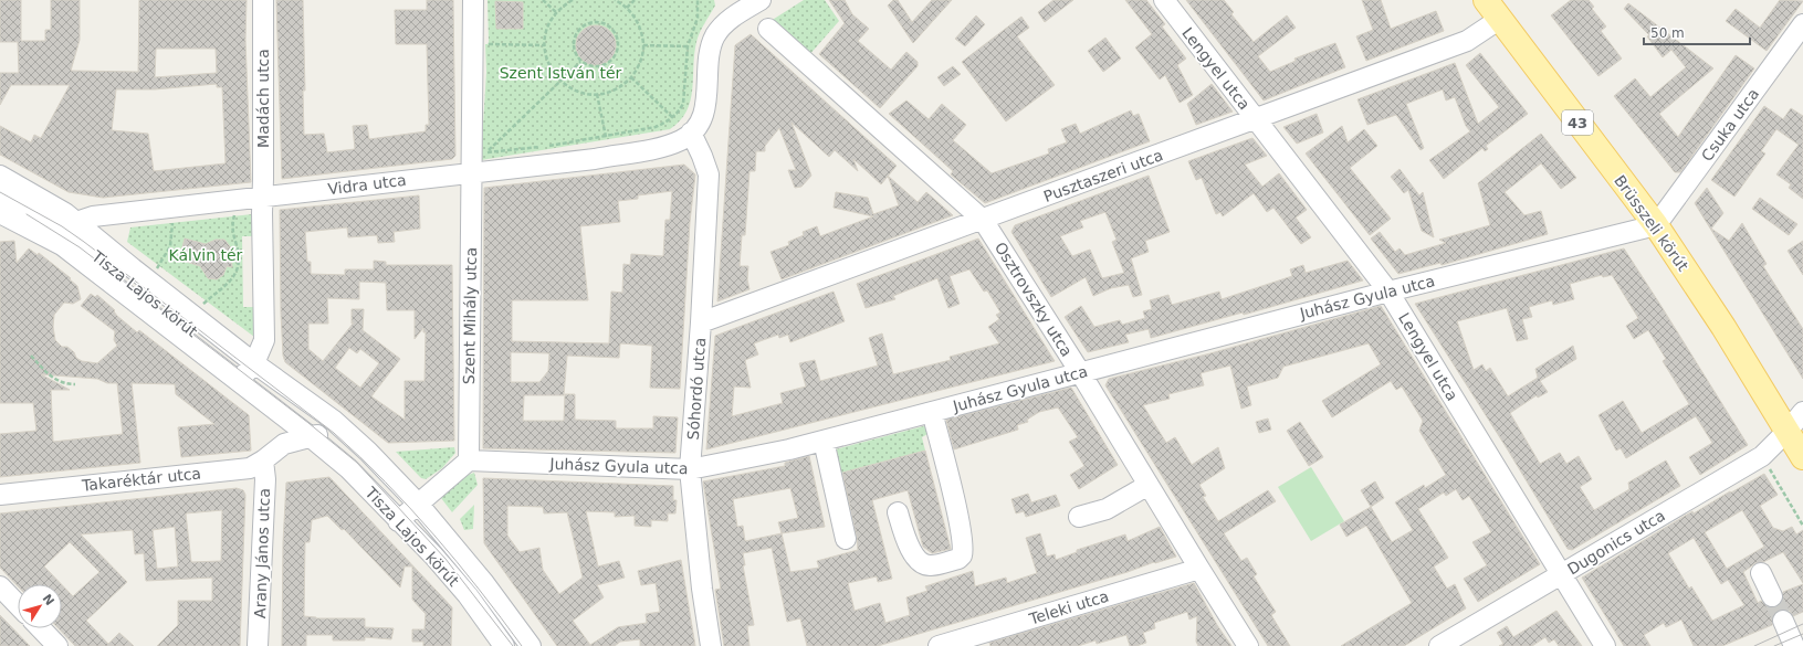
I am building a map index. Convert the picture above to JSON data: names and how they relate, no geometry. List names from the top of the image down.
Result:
{
  "streets": {
    "main road": ["43", "Brüsszeli körút"],
    "street": [
      "Lengyel utca",
      "Madách utca",
      "Csuka utca",
      "Pusztaszeri utca",
      "Vidra utca",
      "Tisza Lajos körút",
      "Juhász Gyula utca",
      "Osztrovszky utca",
      "Szent Mihály utca",
      "Sóhordó utca",
      "Takaréktár utca",
      "Dugonics utca",
      "Arany János utca",
      "Teleki utca"
    ]
  },
  "crossings": [
    ["Lengyel utca", "Pusztaszeri utca"],
    ["Lengyel utca", "Juhász Gyula utca"],
    ["Lengyel utca", "Dugonics utca"],
    ["Madách utca", "Vidra utca"],
    ["Csuka utca", "Brüsszeli körút"],
    ["Csuka utca", "Juhász Gyula utca"],
    ["Pusztaszeri utca", "Brüsszeli körút"],
    ["Pusztaszeri utca", "Osztrovszky utca"],
    ["Pusztaszeri utca", "Sóhordó utca"],
    ["Vidra utca", "Szent Mihály utca"],
    ["Brüsszeli körút", "Juhász Gyula utca"],
    ["Brüsszeli körút", "Dugonics utca"],
    ["Tisza Lajos körút", "Takaréktár utca"],
    ["Juhász Gyula utca", "Osztrovszky utca"],
    ["Juhász Gyula utca", "Szent Mihály utca"],
    ["Juhász Gyula utca", "Sóhordó utca"],
    ["Osztrovszky utca", "Teleki utca"],
    ["Takaréktár utca", "Arany János utca"]
  ],
  "parks": ["Szent István tér", "Kálvin tér"],
  "scale_bar": "50 m",
  "north": "top right"
}
